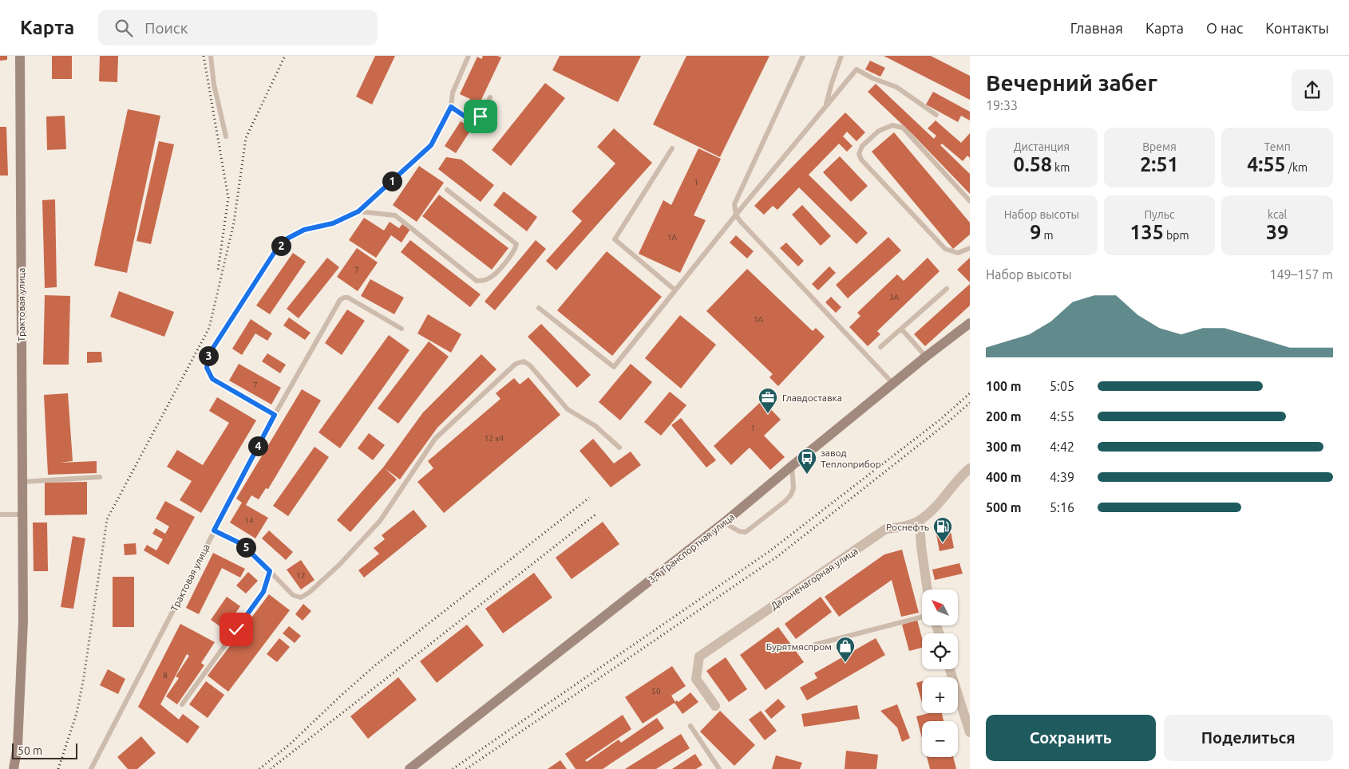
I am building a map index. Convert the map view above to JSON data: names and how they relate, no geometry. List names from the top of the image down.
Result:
{
  "streets": {
    "street": ["Трактовая улица", "3-я Транспортная улица", "Дальненагорная улица"]
  },
  "places": {
    "office": ["Главдоставка"],
    "bus stop": ["завод Теплоприбор"],
    "fuel station": ["Роснефть"],
    "shop": ["Бурятмяспром"]
  },
  "house_numbers": [
    "1",
    "1А",
    "7",
    "3А",
    "1А",
    "7",
    "1",
    "12 к4",
    "14",
    "12",
    "8",
    "50"
  ],
  "scale_bar": "50 m",
  "north": "top left",
  "page": {
    "header": "Карта",
    "search": "Поиск",
    "nav": [
      "Главная",
      "Карта",
      "О нас",
      "Контакты"
    ],
    "heading": ["Вечерний забег", "19:33"],
    "stats": [
      ["Дистанция", "0.58 km"],
      ["Время", "2:51"],
      ["Темп", "4:55 /km"],
      ["Набор высоты", "9 m"],
      ["Пульс", "135 bpm"],
      ["kcal", "39"]
    ],
    "pins": [
      "1",
      "2",
      "3",
      "4",
      "5"
    ],
    "chart": ["Набор высоты", "149–157 m"],
    "list": [
      {
        "name": "100 m",
        "note": "5:05"
      },
      {
        "name": "200 m",
        "note": "4:55"
      },
      {
        "name": "300 m",
        "note": "4:42"
      },
      {
        "name": "400 m",
        "note": "4:39"
      },
      {
        "name": "500 m",
        "note": "5:16"
      }
    ],
    "map_buttons": ["+", "−"],
    "buttons": ["Сохранить", "Поделиться"],
    "scale": "50 m"
  }
}
